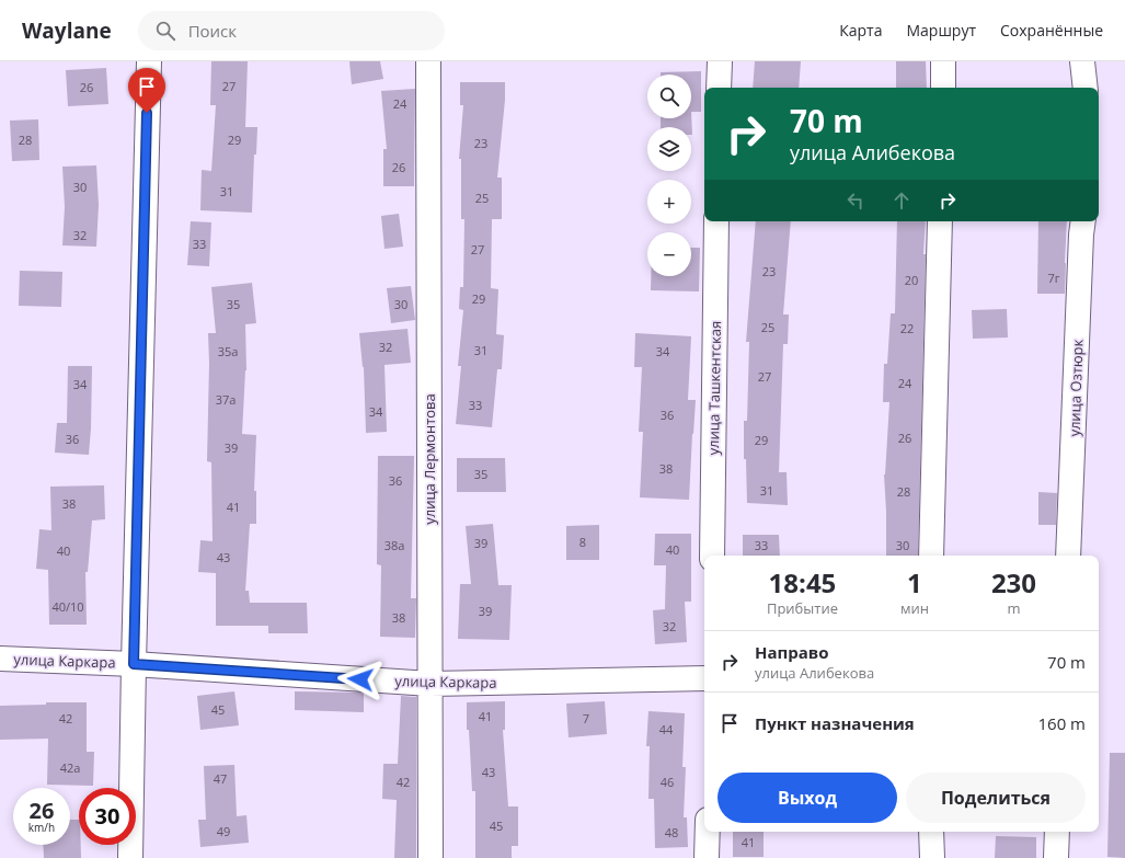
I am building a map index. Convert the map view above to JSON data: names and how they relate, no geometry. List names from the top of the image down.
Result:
{
  "streets": {
    "street": [
      "улица Ташкентская",
      "улица Озтюрк",
      "улица Лермонтова",
      "улица Каркара"
    ]
  },
  "crossings": [
    ["улица Лермонтова", "улица Каркара"]
  ],
  "house_numbers": [
    "27",
    "26",
    "24",
    "28",
    "29",
    "23",
    "26",
    "30",
    "31",
    "25",
    "32",
    "33",
    "27",
    "23",
    "7г",
    "20",
    "29",
    "35",
    "30",
    "25",
    "22",
    "32",
    "31",
    "35а",
    "34",
    "27",
    "24",
    "34",
    "37а",
    "33",
    "34",
    "36",
    "26",
    "36",
    "29",
    "39",
    "38",
    "35",
    "36",
    "31",
    "28",
    "38",
    "41",
    "8",
    "39",
    "38а",
    "33",
    "30",
    "40",
    "40",
    "43",
    "40/10",
    "39",
    "38",
    "32",
    "45",
    "41",
    "42",
    "7",
    "44",
    "42а",
    "43",
    "47",
    "42",
    "46",
    "45",
    "49",
    "48",
    "41"
  ],
  "page": {
    "header": "Waylane",
    "search": "Поиск",
    "nav": ["Карта", "Маршрут", "Сохранённые"],
    "map_buttons": ["+", "−"],
    "turn": ["70 m", "улица Алибекова"],
    "eta": [
      "18:45",
      "Прибытие",
      "1",
      "мин",
      "230",
      "m"
    ],
    "list": [
      {
        "name": "Направо",
        "note": "улица Алибекова",
        "value": "70 m"
      },
      {
        "name": "Пункт назначения",
        "value": "160 m"
      }
    ],
    "buttons": ["Выход", "Поделиться"],
    "speed": "26 km/h",
    "limit": "30"
  }
}
